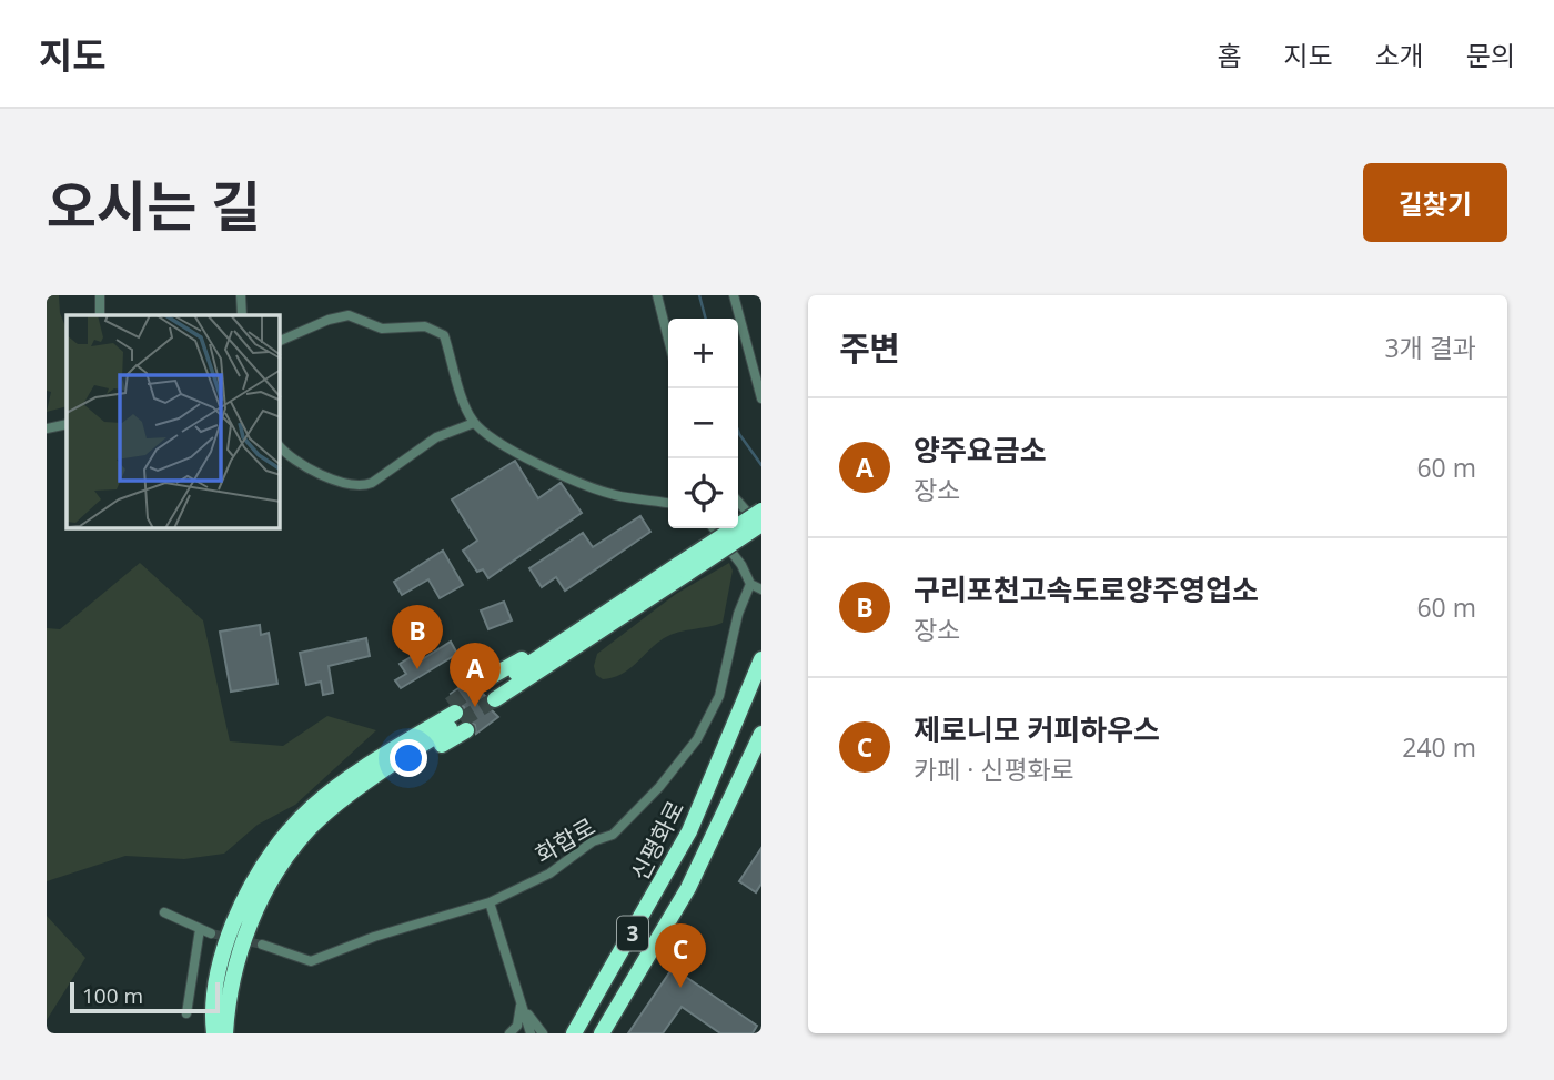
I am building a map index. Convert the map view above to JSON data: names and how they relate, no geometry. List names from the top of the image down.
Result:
{
  "streets": {
    "highway": ["신평화로", "3"],
    "street": ["화합로"]
  },
  "scale_bar": "100 m",
  "page": {
    "header": "지도",
    "nav": [
      "홈",
      "지도",
      "소개",
      "문의"
    ],
    "title": "오시는 길",
    "buttons": "길찾기",
    "heading": ["주변", "3개 결과"],
    "map_buttons": ["+", "−"],
    "list": [
      {
        "mark": "A",
        "name": "양주요금소",
        "note": "장소",
        "value": "60 m"
      },
      {
        "mark": "B",
        "name": "구리포천고속도로양주영업소",
        "note": "장소",
        "value": "60 m"
      },
      {
        "mark": "C",
        "name": "제로니모 커피하우스",
        "note": "카페 · 신평화로",
        "value": "240 m"
      }
    ],
    "pins": ["B", "A", "C"],
    "scale": "100 m"
  }
}
